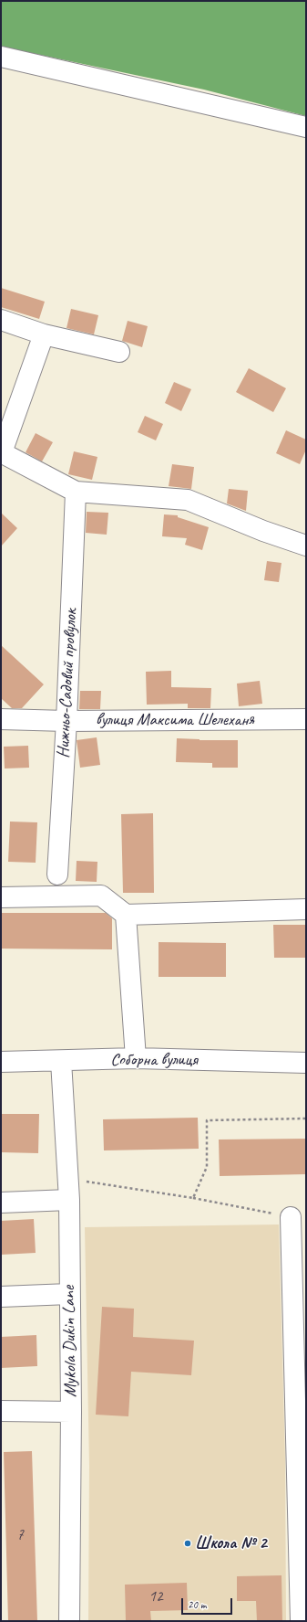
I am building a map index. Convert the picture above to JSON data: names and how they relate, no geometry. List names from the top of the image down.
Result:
{
  "streets": {
    "street": [
      "Нижньо-Садовий провулок",
      "вулиця Максима Шелеханя",
      "Соборна вулиця",
      "Mykola Dukin Lane"
    ]
  },
  "crossings": [
    ["Нижньо-Садовий провулок", "вулиця Максима Шелеханя"],
    ["Соборна вулиця", "Mykola Dukin Lane"]
  ],
  "places": ["Школа № 2"],
  "house_numbers": ["7", "12"],
  "scale_bar": "20 m"
}
